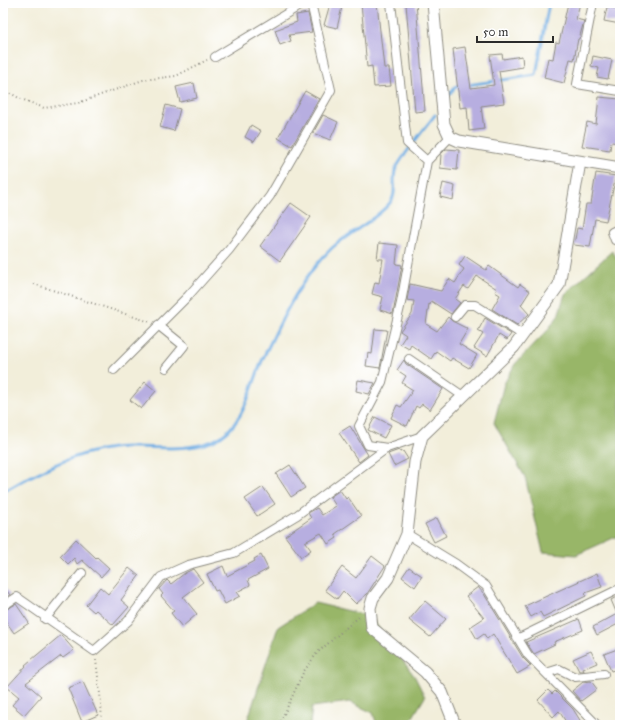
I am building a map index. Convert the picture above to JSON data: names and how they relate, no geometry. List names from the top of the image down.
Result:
{
  "scale_bar": "50 m"
}
